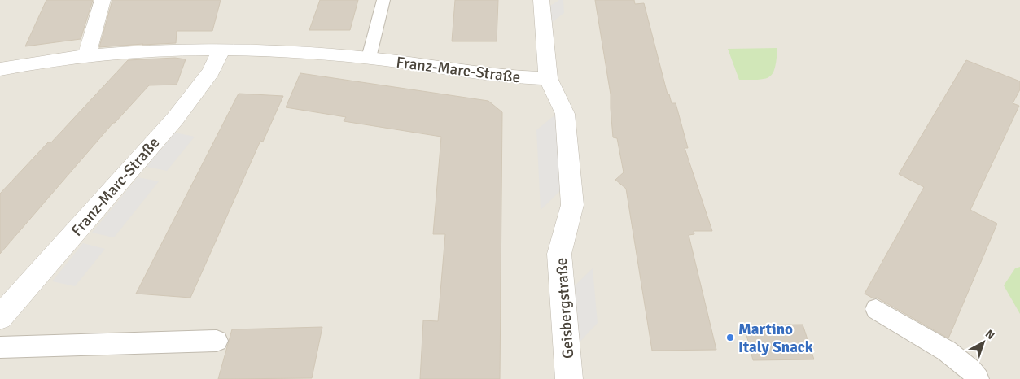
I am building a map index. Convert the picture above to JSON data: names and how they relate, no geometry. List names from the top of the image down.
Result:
{
  "streets": {
    "street": ["Franz-Marc-Straße", "Geisbergstraße"]
  },
  "crossings": [
    ["Franz-Marc-Straße", "Geisbergstraße"]
  ],
  "places": ["Martino Italy Snack"],
  "north": "top right"
}
